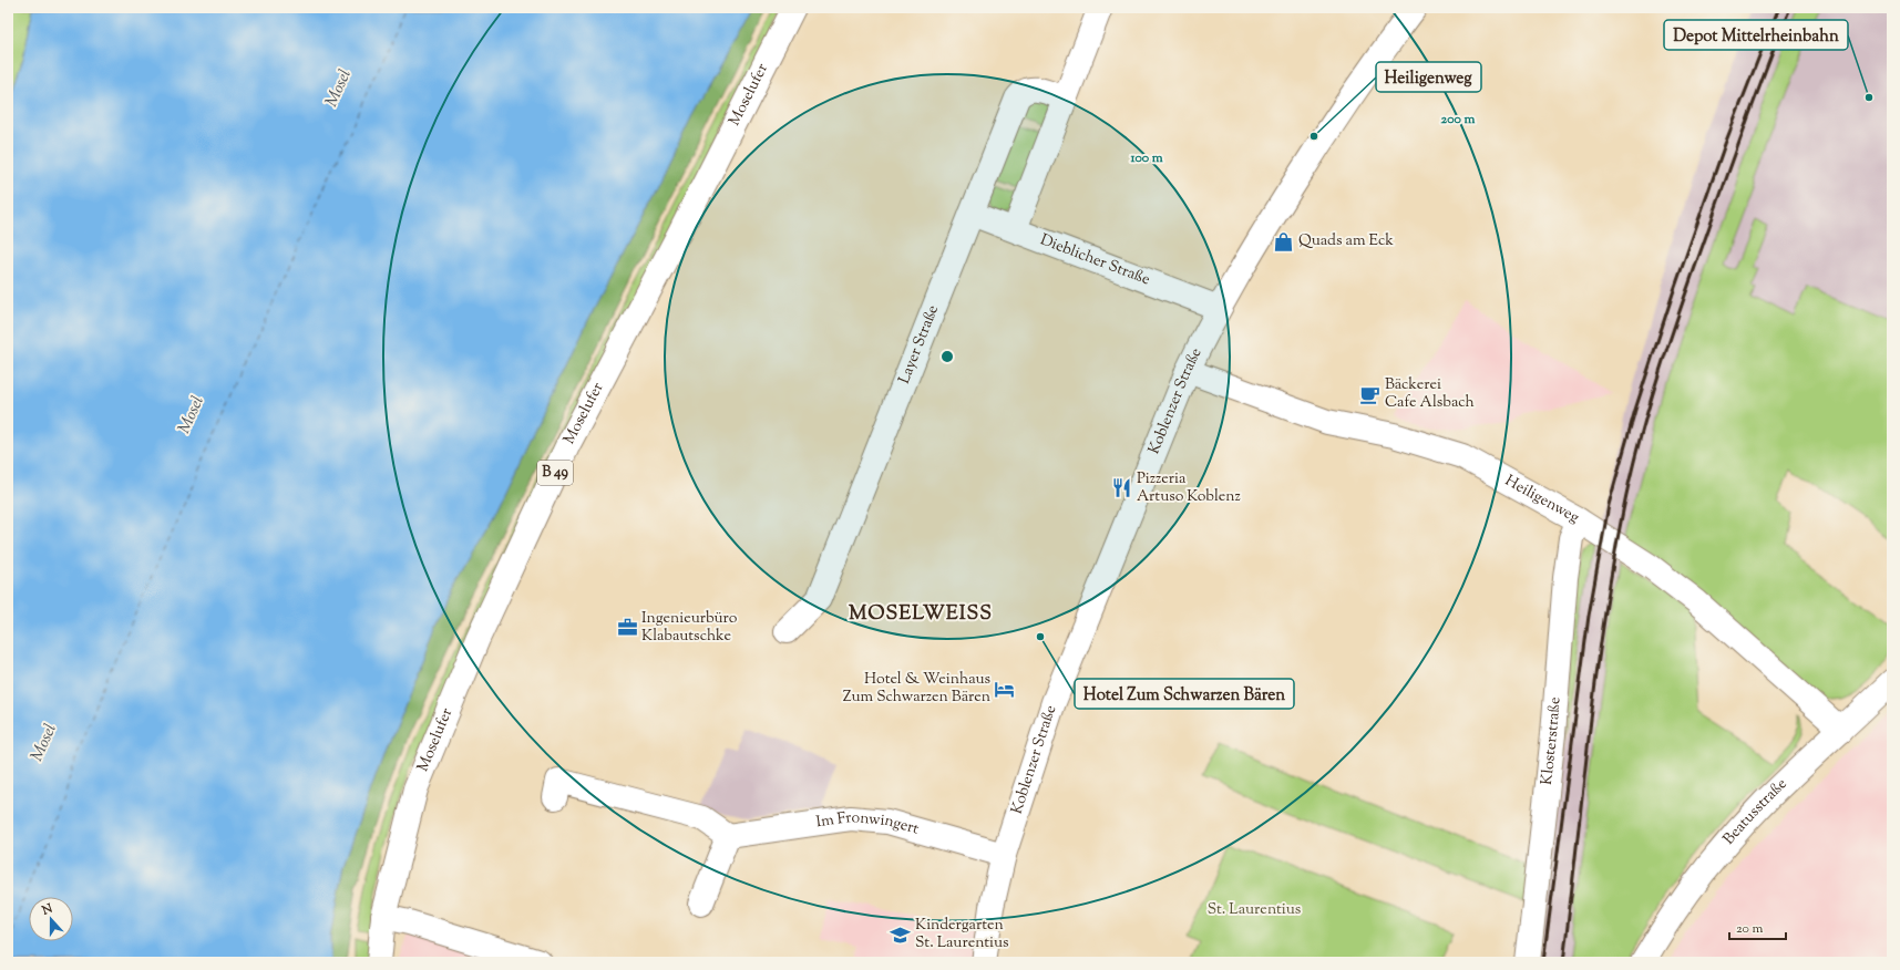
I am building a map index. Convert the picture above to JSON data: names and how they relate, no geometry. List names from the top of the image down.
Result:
{
  "streets": {
    "street": [
      "Moselufer",
      "Dieblicher Straße",
      "Layer Straße",
      "Koblenzer Straße",
      "B 49",
      "Heiligenweg",
      "Klosterstraße",
      "Beatusstraße",
      "Im Fronwingert"
    ]
  },
  "crossings": [
    ["Dieblicher Straße", "Layer Straße"],
    ["Dieblicher Straße", "Koblenzer Straße"],
    ["Koblenzer Straße", "Heiligenweg"],
    ["Koblenzer Straße", "Im Fronwingert"],
    ["Heiligenweg", "Klosterstraße"],
    ["Heiligenweg", "Beatusstraße"]
  ],
  "districts": ["MOSELWEISS"],
  "water": ["Mosel"],
  "parks": ["St. Laurentius"],
  "places": {
    "other": ["Depot Mittelrheinbahn", "Heiligenweg", "Hotel Zum Schwarzen Bären"],
    "shop": ["Quads am Eck"],
    "cafe": ["Bäckerei Cafe Alsbach"],
    "restaurant": ["Pizzeria Artuso Koblenz"],
    "office": ["Ingenieurbüro Klabautschke"],
    "hotel": ["Hotel & Weinhaus Zum Schwarzen Bären"],
    "school or university": ["Kindergarten St. Laurentius"]
  },
  "scale_bar": "20 m",
  "north": "top",
  "rings": ["200 m", "100 m"]
}
